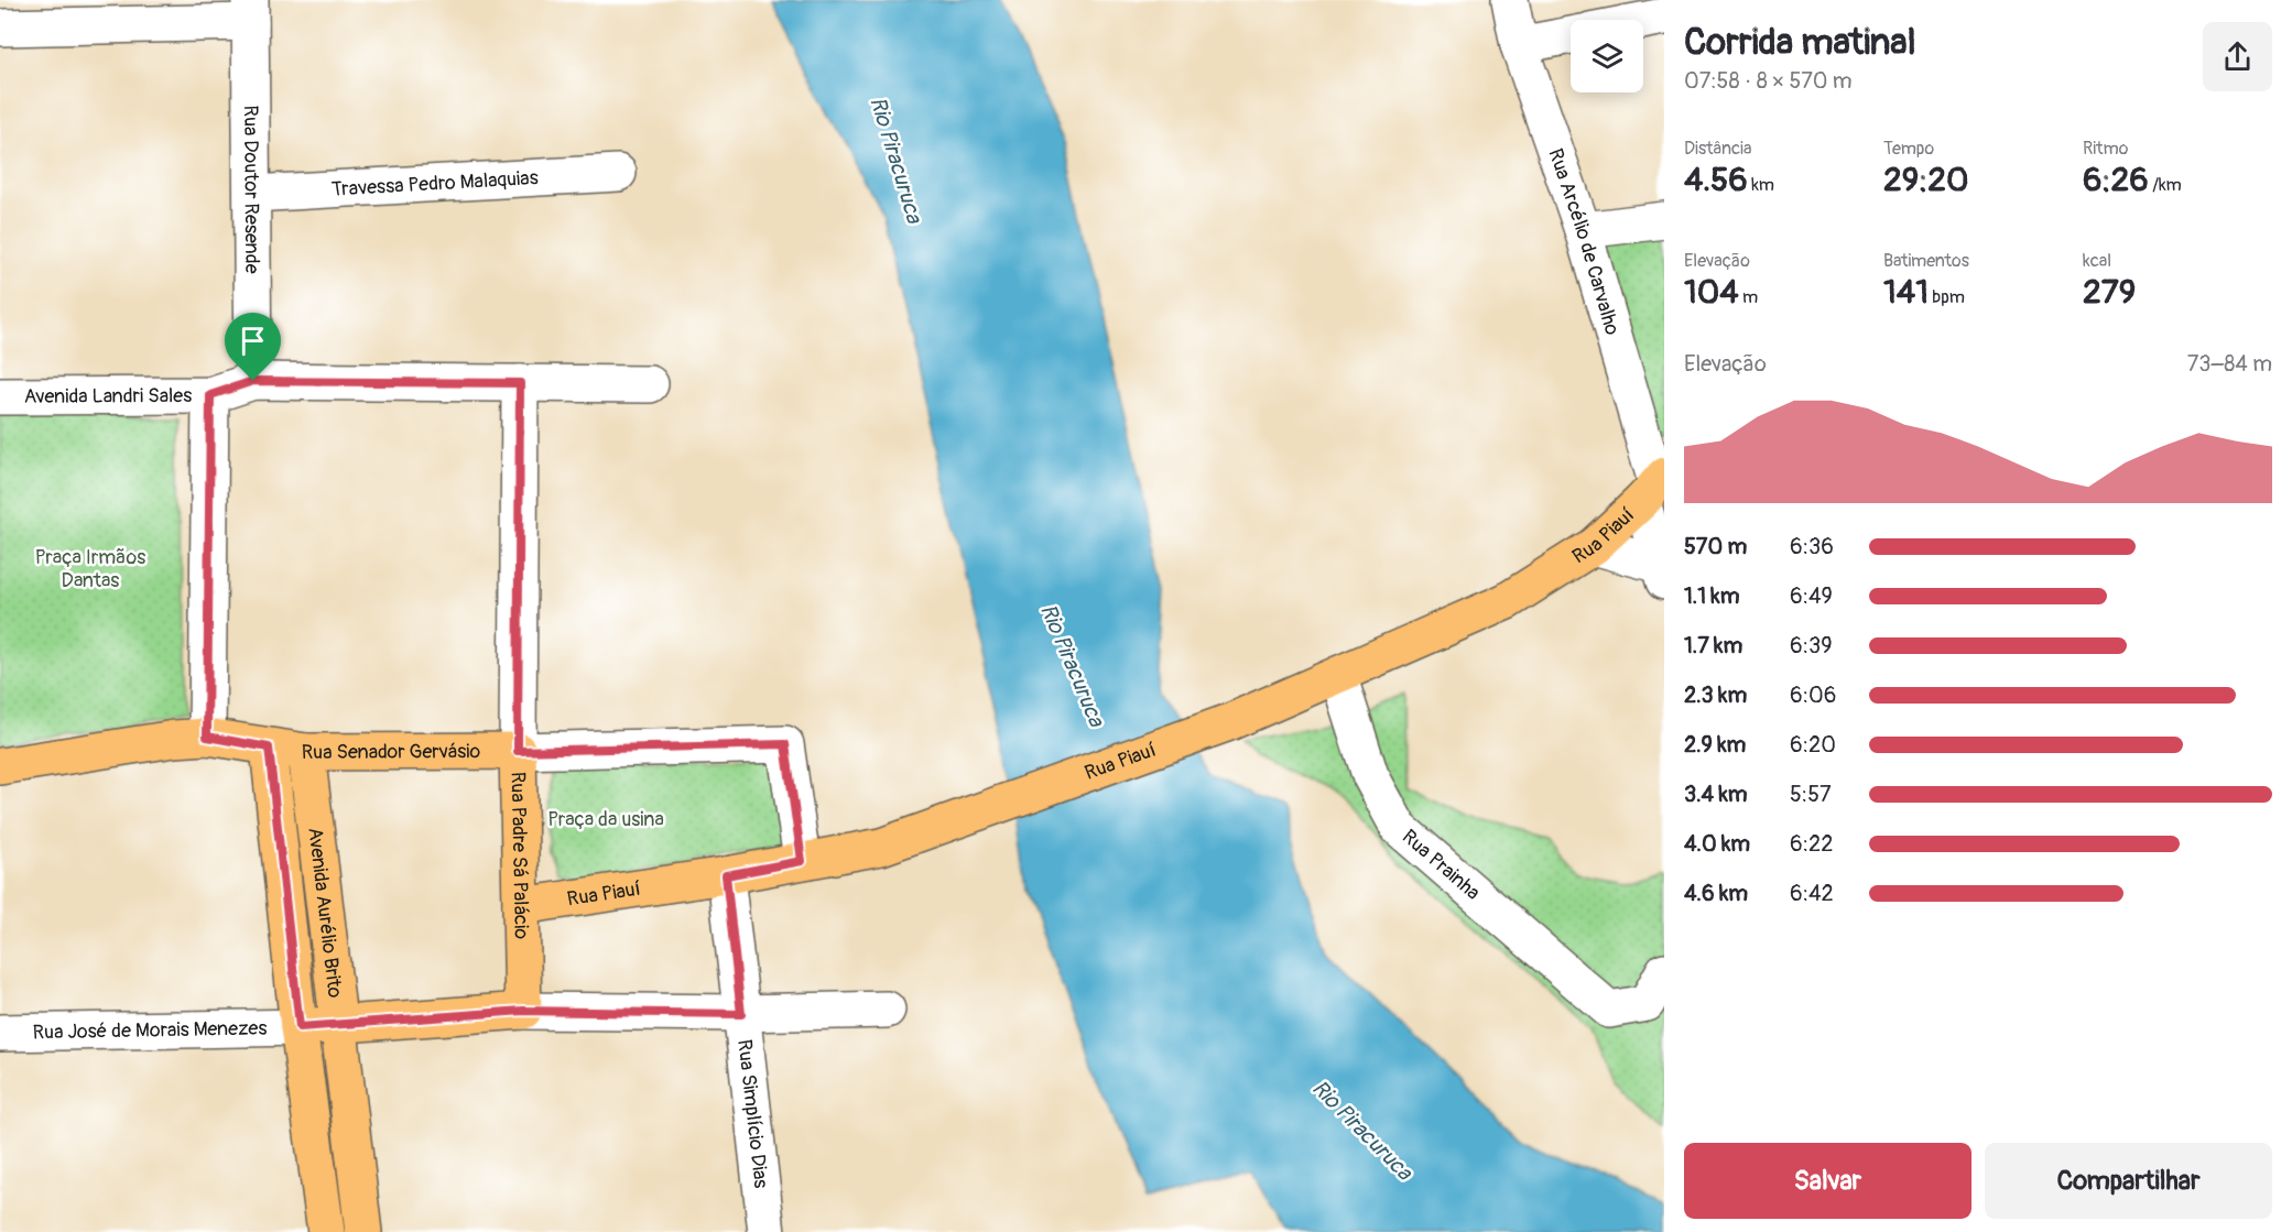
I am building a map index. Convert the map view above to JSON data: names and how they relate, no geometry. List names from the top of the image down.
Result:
{
  "streets": {
    "main road": [
      "Rua Piauí",
      "Rua Senador Gervásio",
      "Rua Padre Sá Palácio",
      "Avenida Aurélio Brito"
    ],
    "street": [
      "Travessa Pedro Malaquias",
      "Rua Doutor Resende",
      "Rua Arcélio de Carvalho",
      "Avenida Landri Sales",
      "Rua Prainha",
      "Rua José de Morais Menezes",
      "Rua Simplício Dias"
    ]
  },
  "crossings": [
    ["Travessa Pedro Malaquias", "Rua Doutor Resende"],
    ["Rua Doutor Resende", "Avenida Landri Sales"],
    ["Rua Arcélio de Carvalho", "Rua Piauí"],
    ["Avenida Landri Sales", "Rua Padre Sá Palácio"],
    ["Rua Piauí", "Rua Senador Gervásio"],
    ["Rua Piauí", "Rua Padre Sá Palácio"],
    ["Rua Piauí", "Rua Prainha"],
    ["Rua Piauí", "Rua Simplício Dias"],
    ["Rua Senador Gervásio", "Rua Padre Sá Palácio"],
    ["Rua Senador Gervásio", "Avenida Aurélio Brito"],
    ["Avenida Aurélio Brito", "Rua José de Morais Menezes"]
  ],
  "water": ["Rio Piracuruca"],
  "parks": ["Praça Irmãos Dantas", "Praça da usina"],
  "page": {
    "heading": ["Corrida matinal", "07:58 · 8 × 570 m"],
    "stats": [
      ["Distância", "4.56 km"],
      ["Tempo", "29:20"],
      ["Ritmo", "6:26 /km"],
      ["Elevação", "104 m"],
      ["Batimentos", "141 bpm"],
      ["kcal", "279"]
    ],
    "chart": ["Elevação", "73–84 m"],
    "list": [
      {
        "name": "570 m",
        "note": "6:36"
      },
      {
        "name": "1.1 km",
        "note": "6:49"
      },
      {
        "name": "1.7 km",
        "note": "6:39"
      },
      {
        "name": "2.3 km",
        "note": "6:06"
      },
      {
        "name": "2.9 km",
        "note": "6:20"
      },
      {
        "name": "3.4 km",
        "note": "5:57"
      },
      {
        "name": "4.0 km",
        "note": "6:22"
      },
      {
        "name": "4.6 km",
        "note": "6:42"
      }
    ],
    "buttons": ["Salvar", "Compartilhar"]
  }
}
